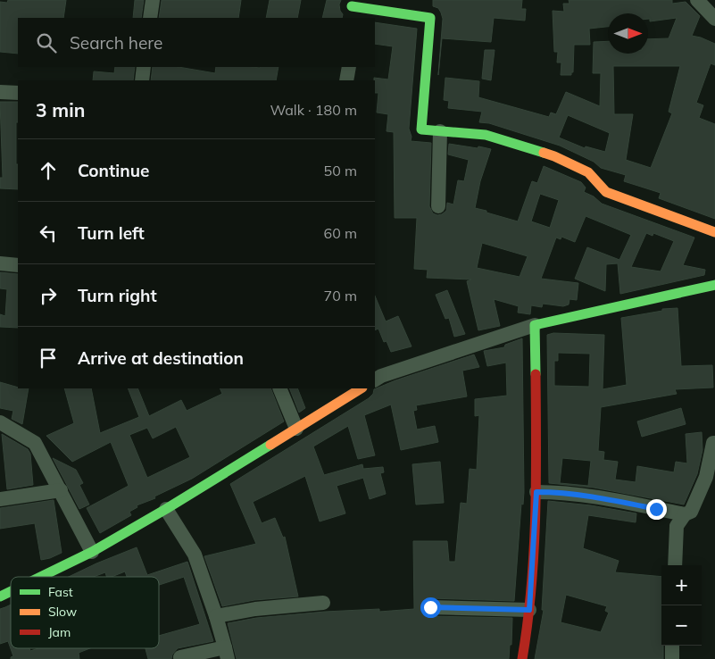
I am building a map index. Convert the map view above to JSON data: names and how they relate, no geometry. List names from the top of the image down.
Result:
{
  "legend": ["Fast", "Slow", "Jam"],
  "north": "right",
  "page": {
    "search": "Search here",
    "heading": ["3 min", "Walk · 180 m"],
    "list": [
      ["Continue", "50 m"],
      ["Turn left", "60 m"],
      ["Turn right", "70 m"],
      "Arrive at destination"
    ],
    "map_buttons": ["+", "−"]
  }
}
